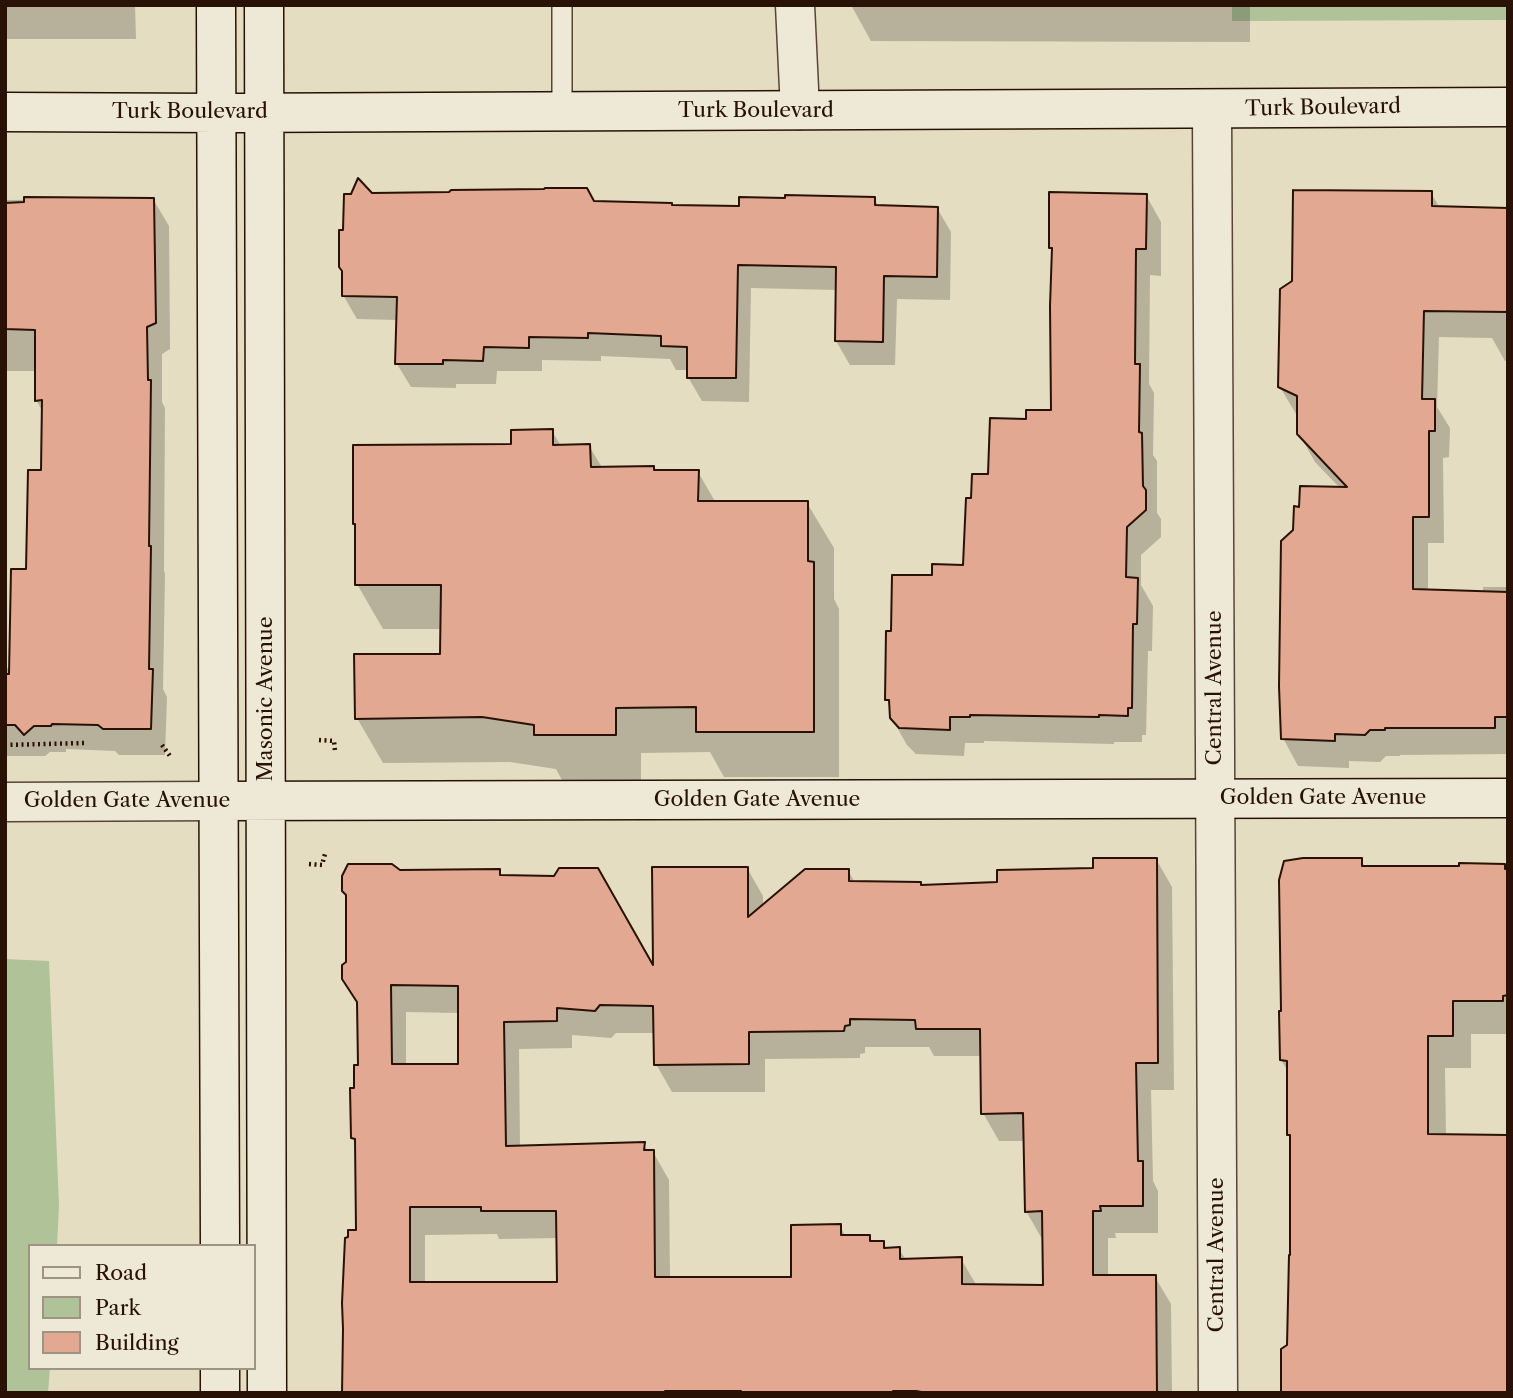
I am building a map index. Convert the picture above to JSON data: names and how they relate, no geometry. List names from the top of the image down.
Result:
{
  "streets": {
    "main road": [
      "Turk Boulevard",
      "Central Avenue",
      "Masonic Avenue",
      "Golden Gate Avenue"
    ]
  },
  "crossings": [
    ["Turk Boulevard", "Central Avenue"],
    ["Turk Boulevard", "Masonic Avenue"],
    ["Central Avenue", "Golden Gate Avenue"],
    ["Masonic Avenue", "Golden Gate Avenue"]
  ],
  "legend": ["Road", "Park", "Building"]
}
